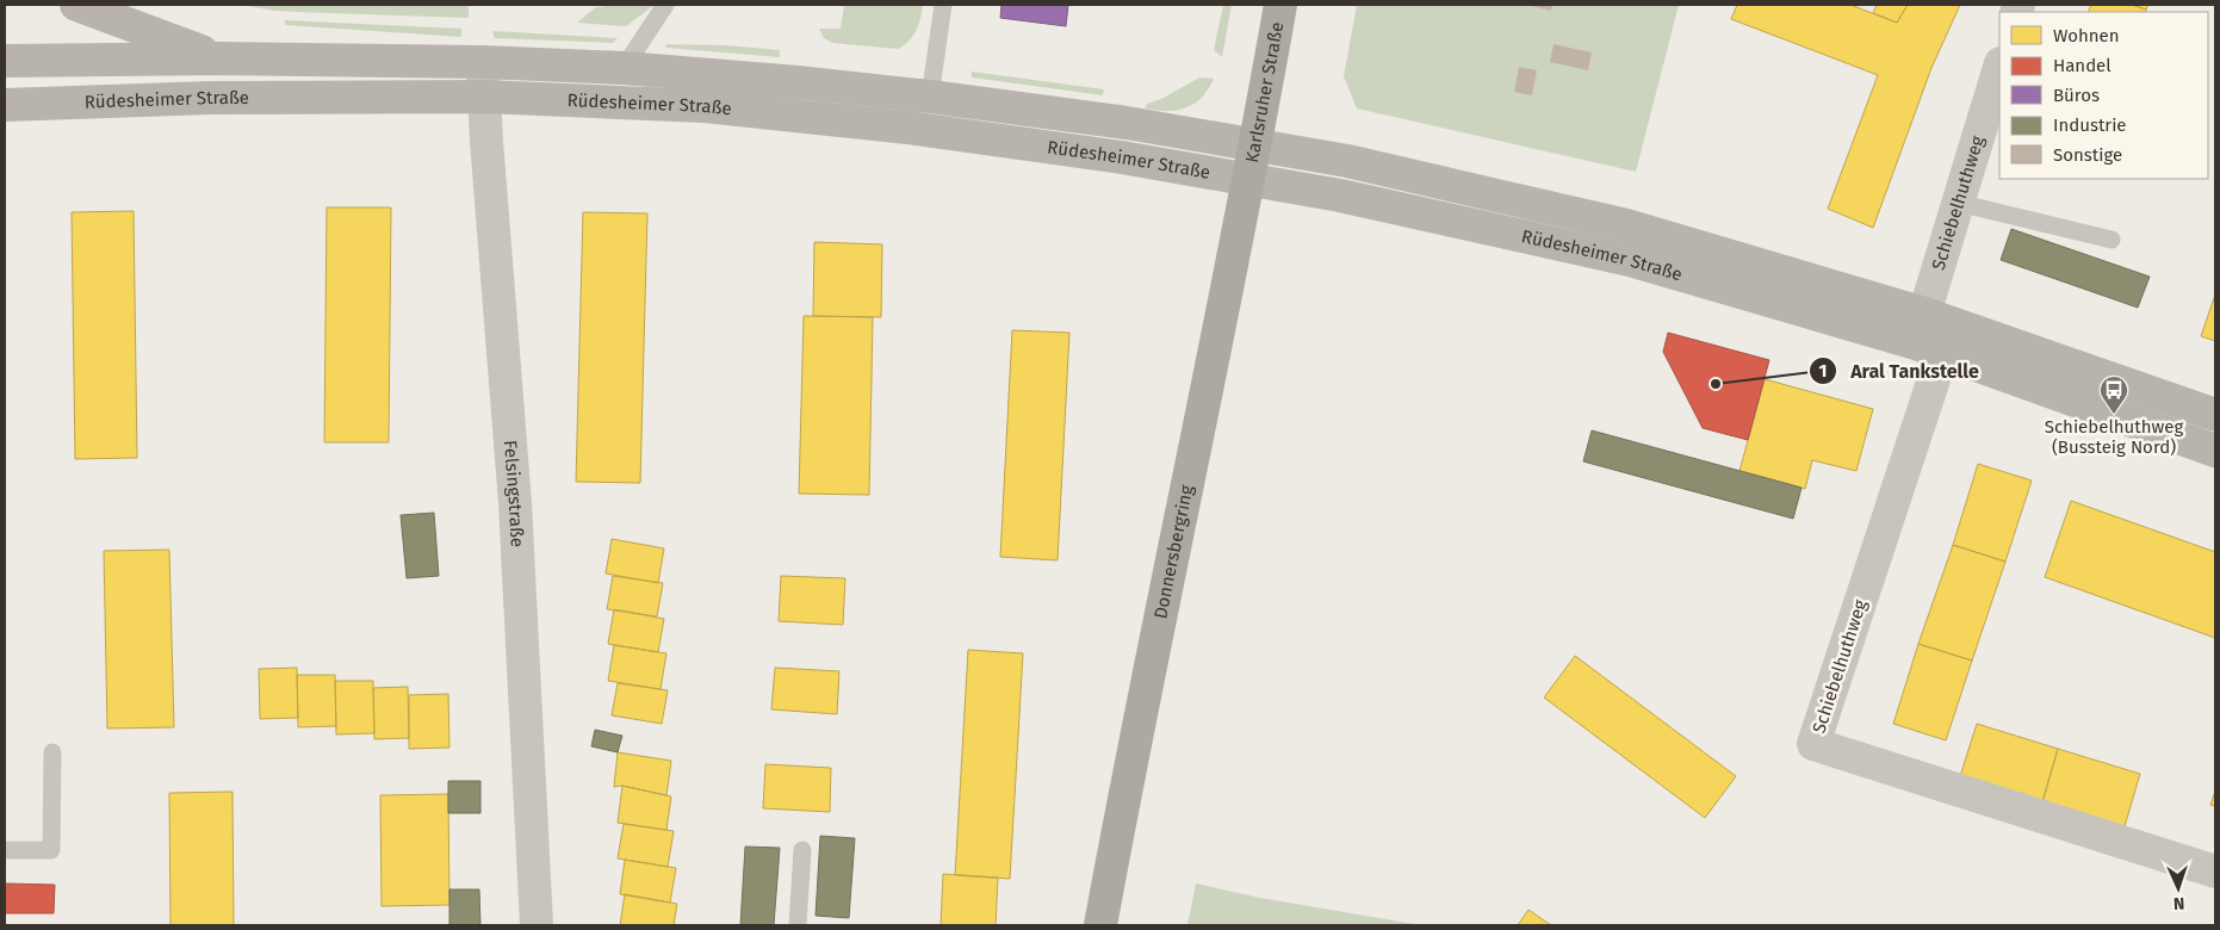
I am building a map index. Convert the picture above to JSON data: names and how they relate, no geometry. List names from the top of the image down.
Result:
{
  "streets": {
    "main road": ["Karlsruher Straße", "Rüdesheimer Straße", "Donnersbergring"],
    "street": ["Schiebelhuthweg", "Felsingstraße"]
  },
  "crossings": [
    ["Karlsruher Straße", "Rüdesheimer Straße"],
    ["Karlsruher Straße", "Donnersbergring"],
    ["Rüdesheimer Straße", "Schiebelhuthweg"],
    ["Rüdesheimer Straße", "Felsingstraße"],
    ["Rüdesheimer Straße", "Donnersbergring"]
  ],
  "places": {
    "other": ["Aral Tankstelle"],
    "bus stop": ["Schiebelhuthweg (Bussteig Nord)"]
  },
  "legend": [
    "Wohnen",
    "Handel",
    "Büros",
    "Industrie",
    "Sonstige"
  ],
  "north": "bottom"
}
